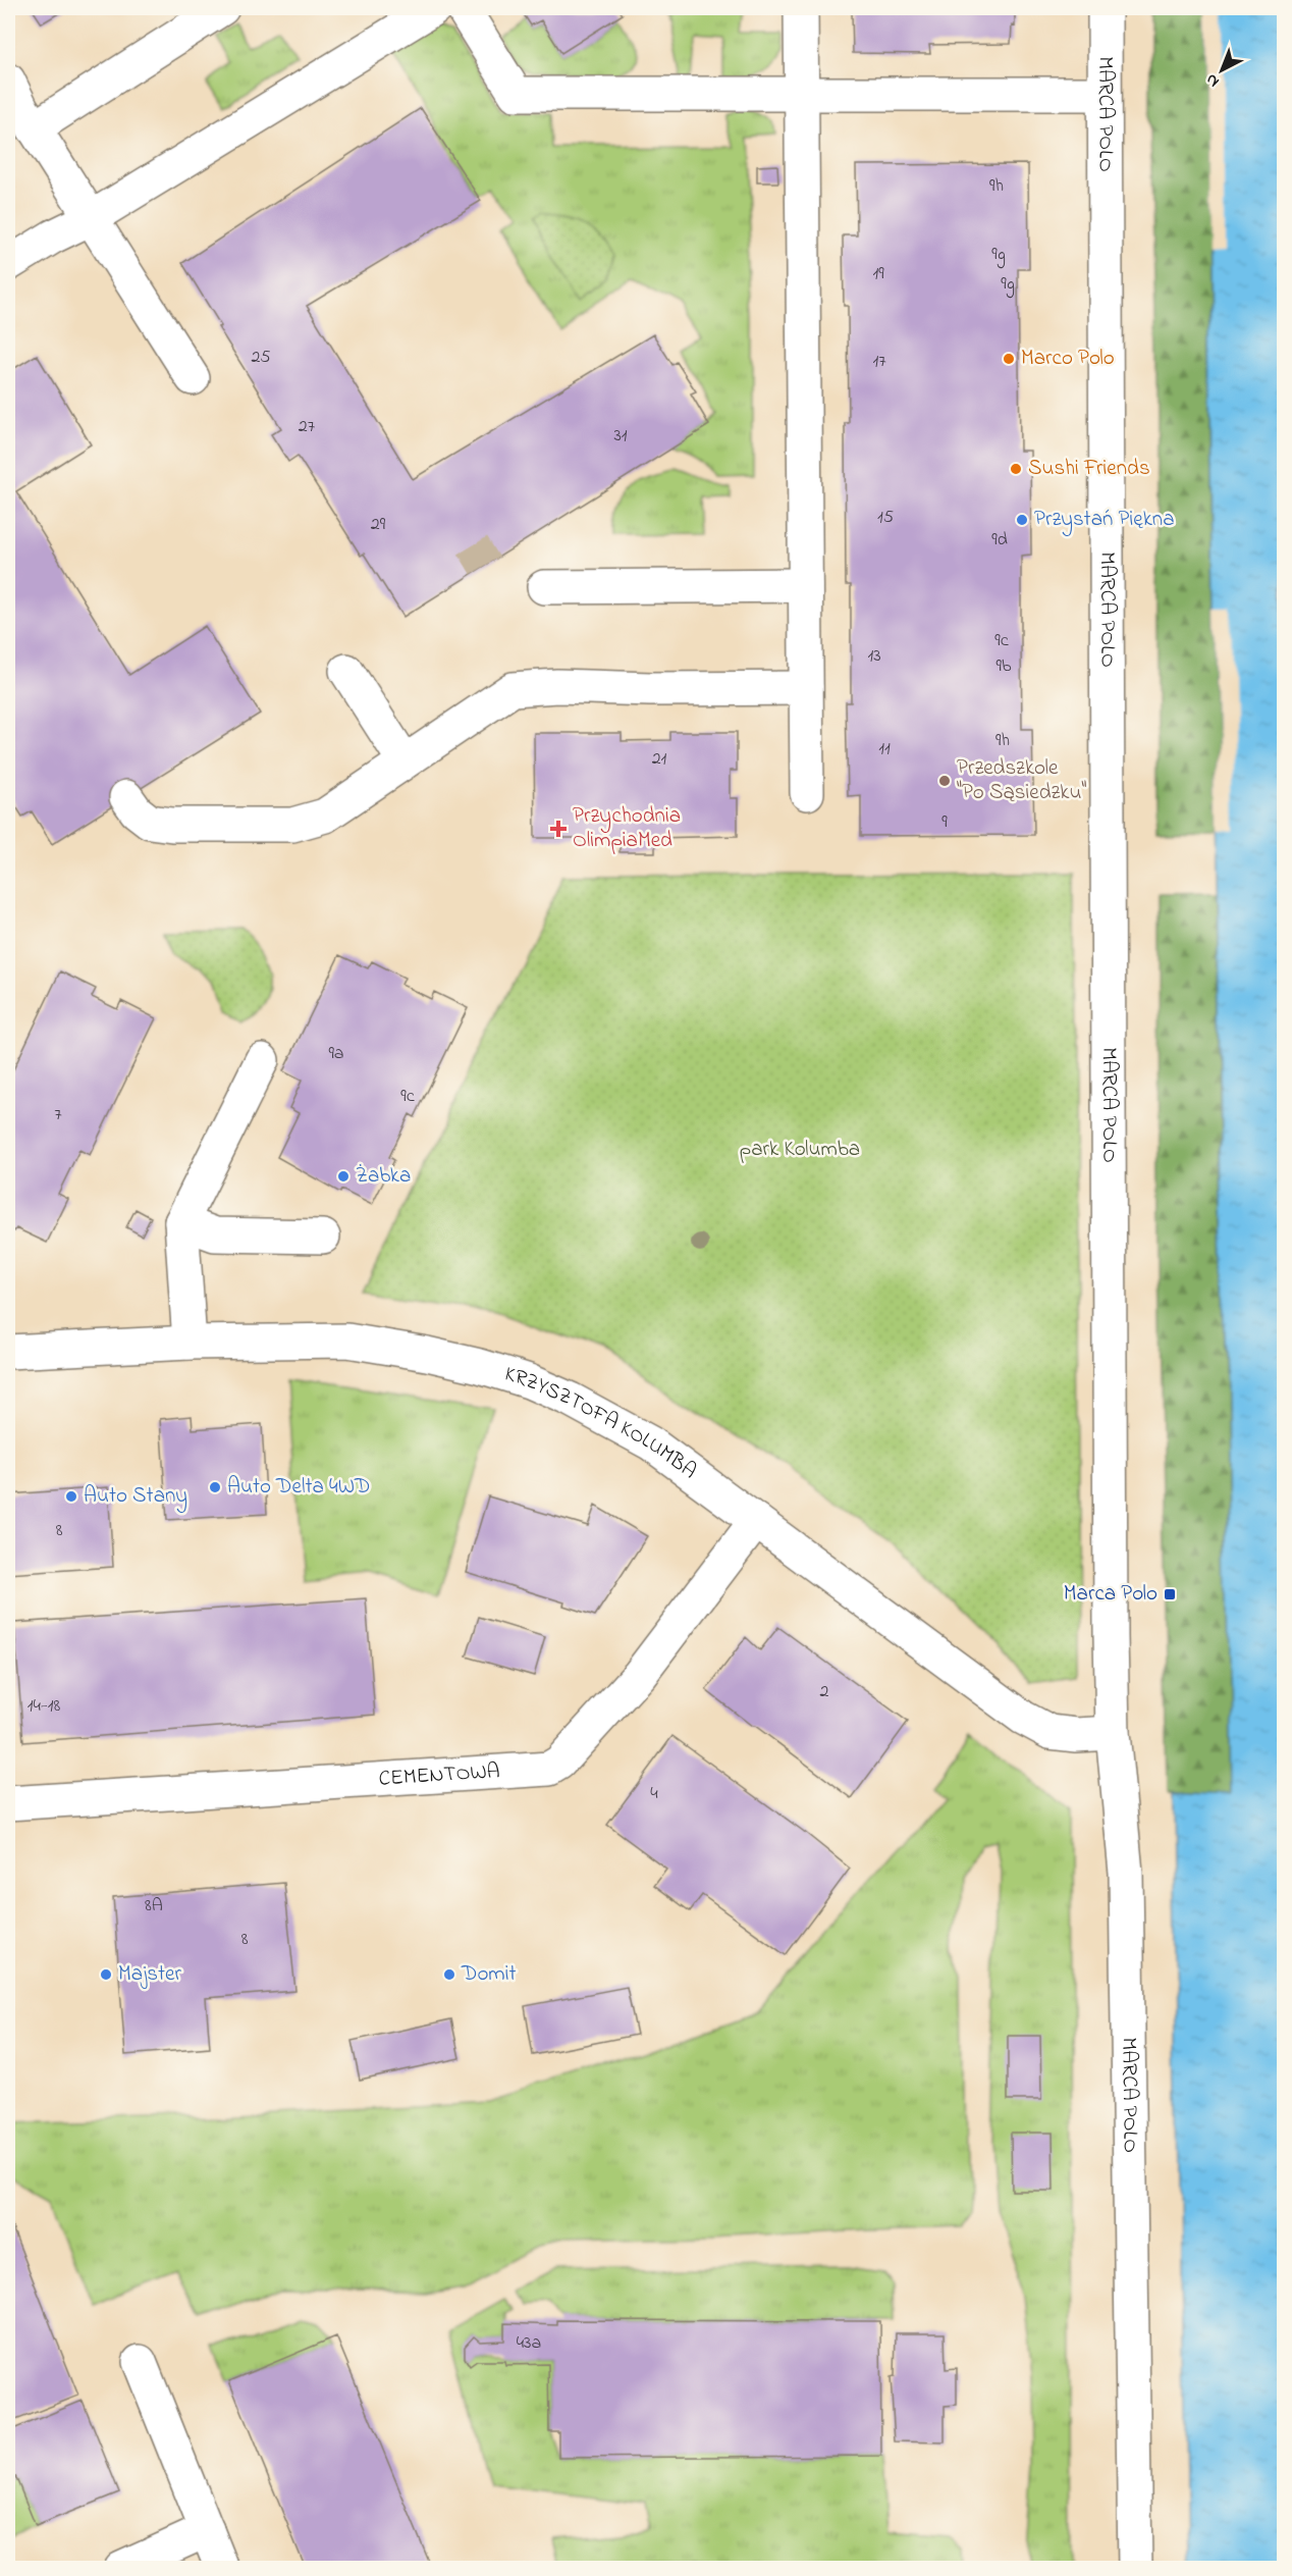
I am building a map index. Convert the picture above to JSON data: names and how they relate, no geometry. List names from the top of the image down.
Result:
{
  "streets": {
    "street": ["MARCA POLO", "KRZYSZTOFA KOLUMBA", "CEMENTOWA"]
  },
  "crossings": [
    ["MARCA POLO", "KRZYSZTOFA KOLUMBA"],
    ["KRZYSZTOFA KOLUMBA", "CEMENTOWA"]
  ],
  "parks": ["park Kolumba"],
  "places": {
    "other": [
      "Marco Polo",
      "Sushi Friends",
      "Przystań Piękna",
      "Przedszkole \"Po Sąsiedzku\"",
      "Żabka",
      "Auto Delta 4WD",
      "Auto Stany",
      "Majster",
      "Domit"
    ],
    "health": ["Przychodnia OlimpiaMed"],
    "transit": ["Marca Polo"]
  },
  "house_numbers": [
    "9h",
    "9g",
    "19",
    "9g",
    "25",
    "17",
    "27",
    "31",
    "15",
    "29",
    "9d",
    "9c",
    "13",
    "9b",
    "9h",
    "11",
    "21",
    "9",
    "9a",
    "9c",
    "7",
    "8",
    "2",
    "14-18",
    "4",
    "8A",
    "8",
    "43a"
  ],
  "north": "bottom left"
}
